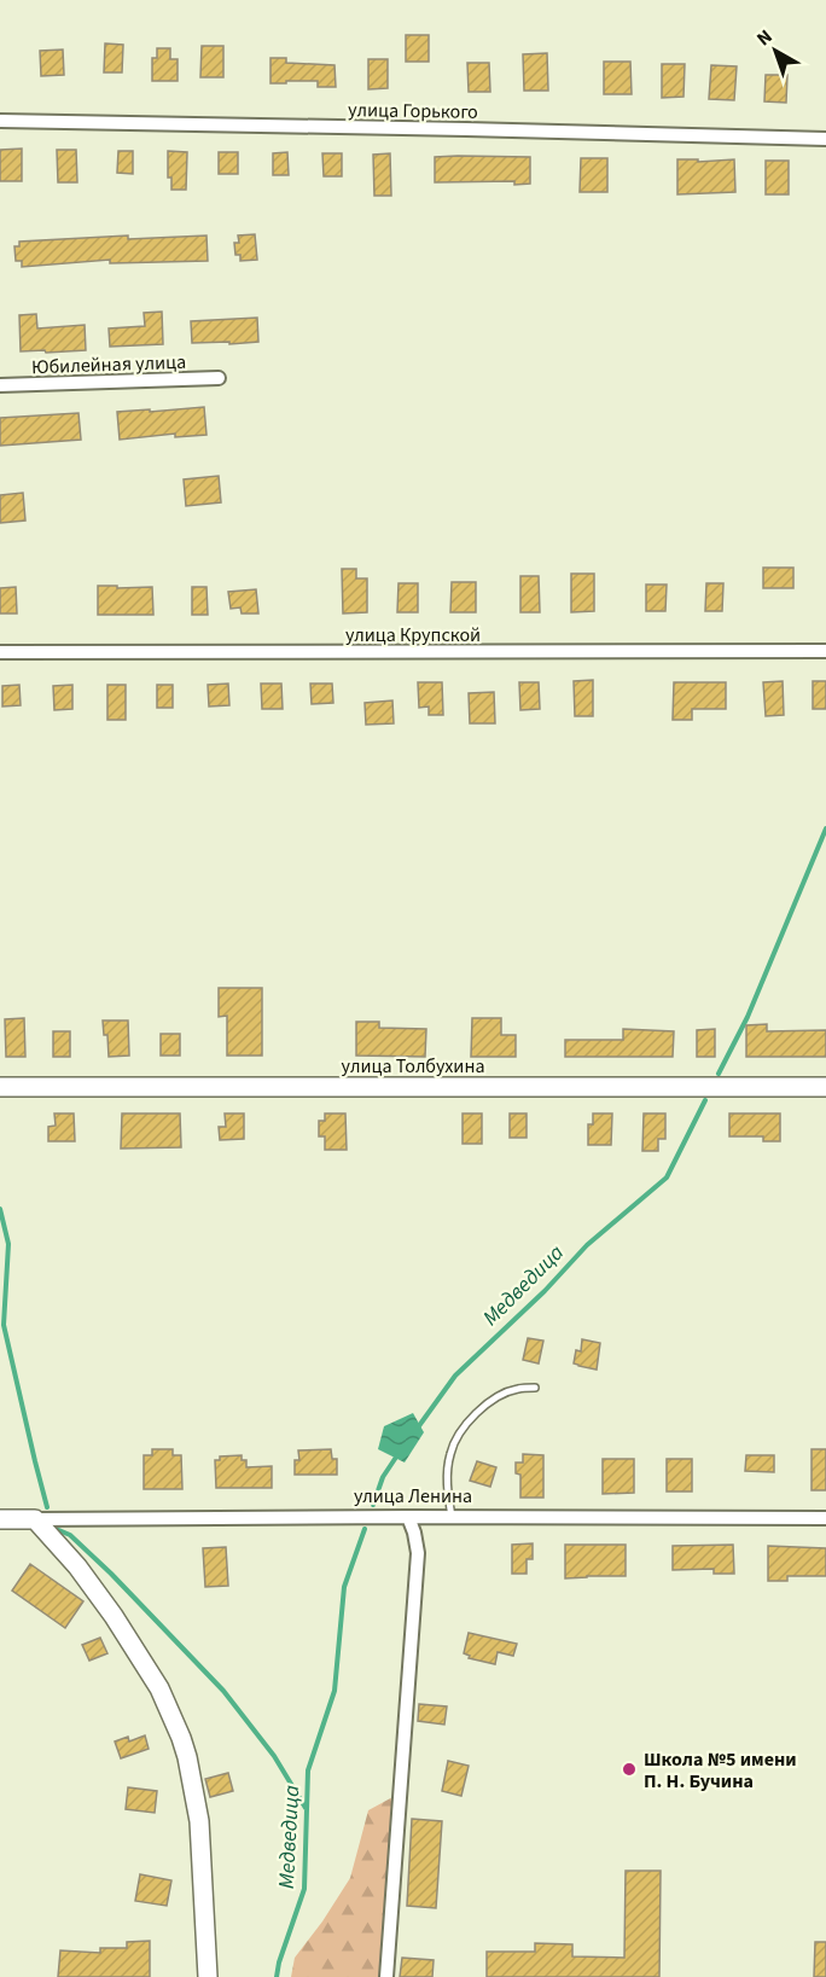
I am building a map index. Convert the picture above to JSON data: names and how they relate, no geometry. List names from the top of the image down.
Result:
{
  "streets": {
    "main road": ["улица Толбухина", "улица Ленина"],
    "street": ["улица Горького", "Юбилейная улица", "улица Крупской"]
  },
  "water": ["Медведица"],
  "places": ["Школа №5 имени П. Н. Бучина"],
  "north": "top left"
}
